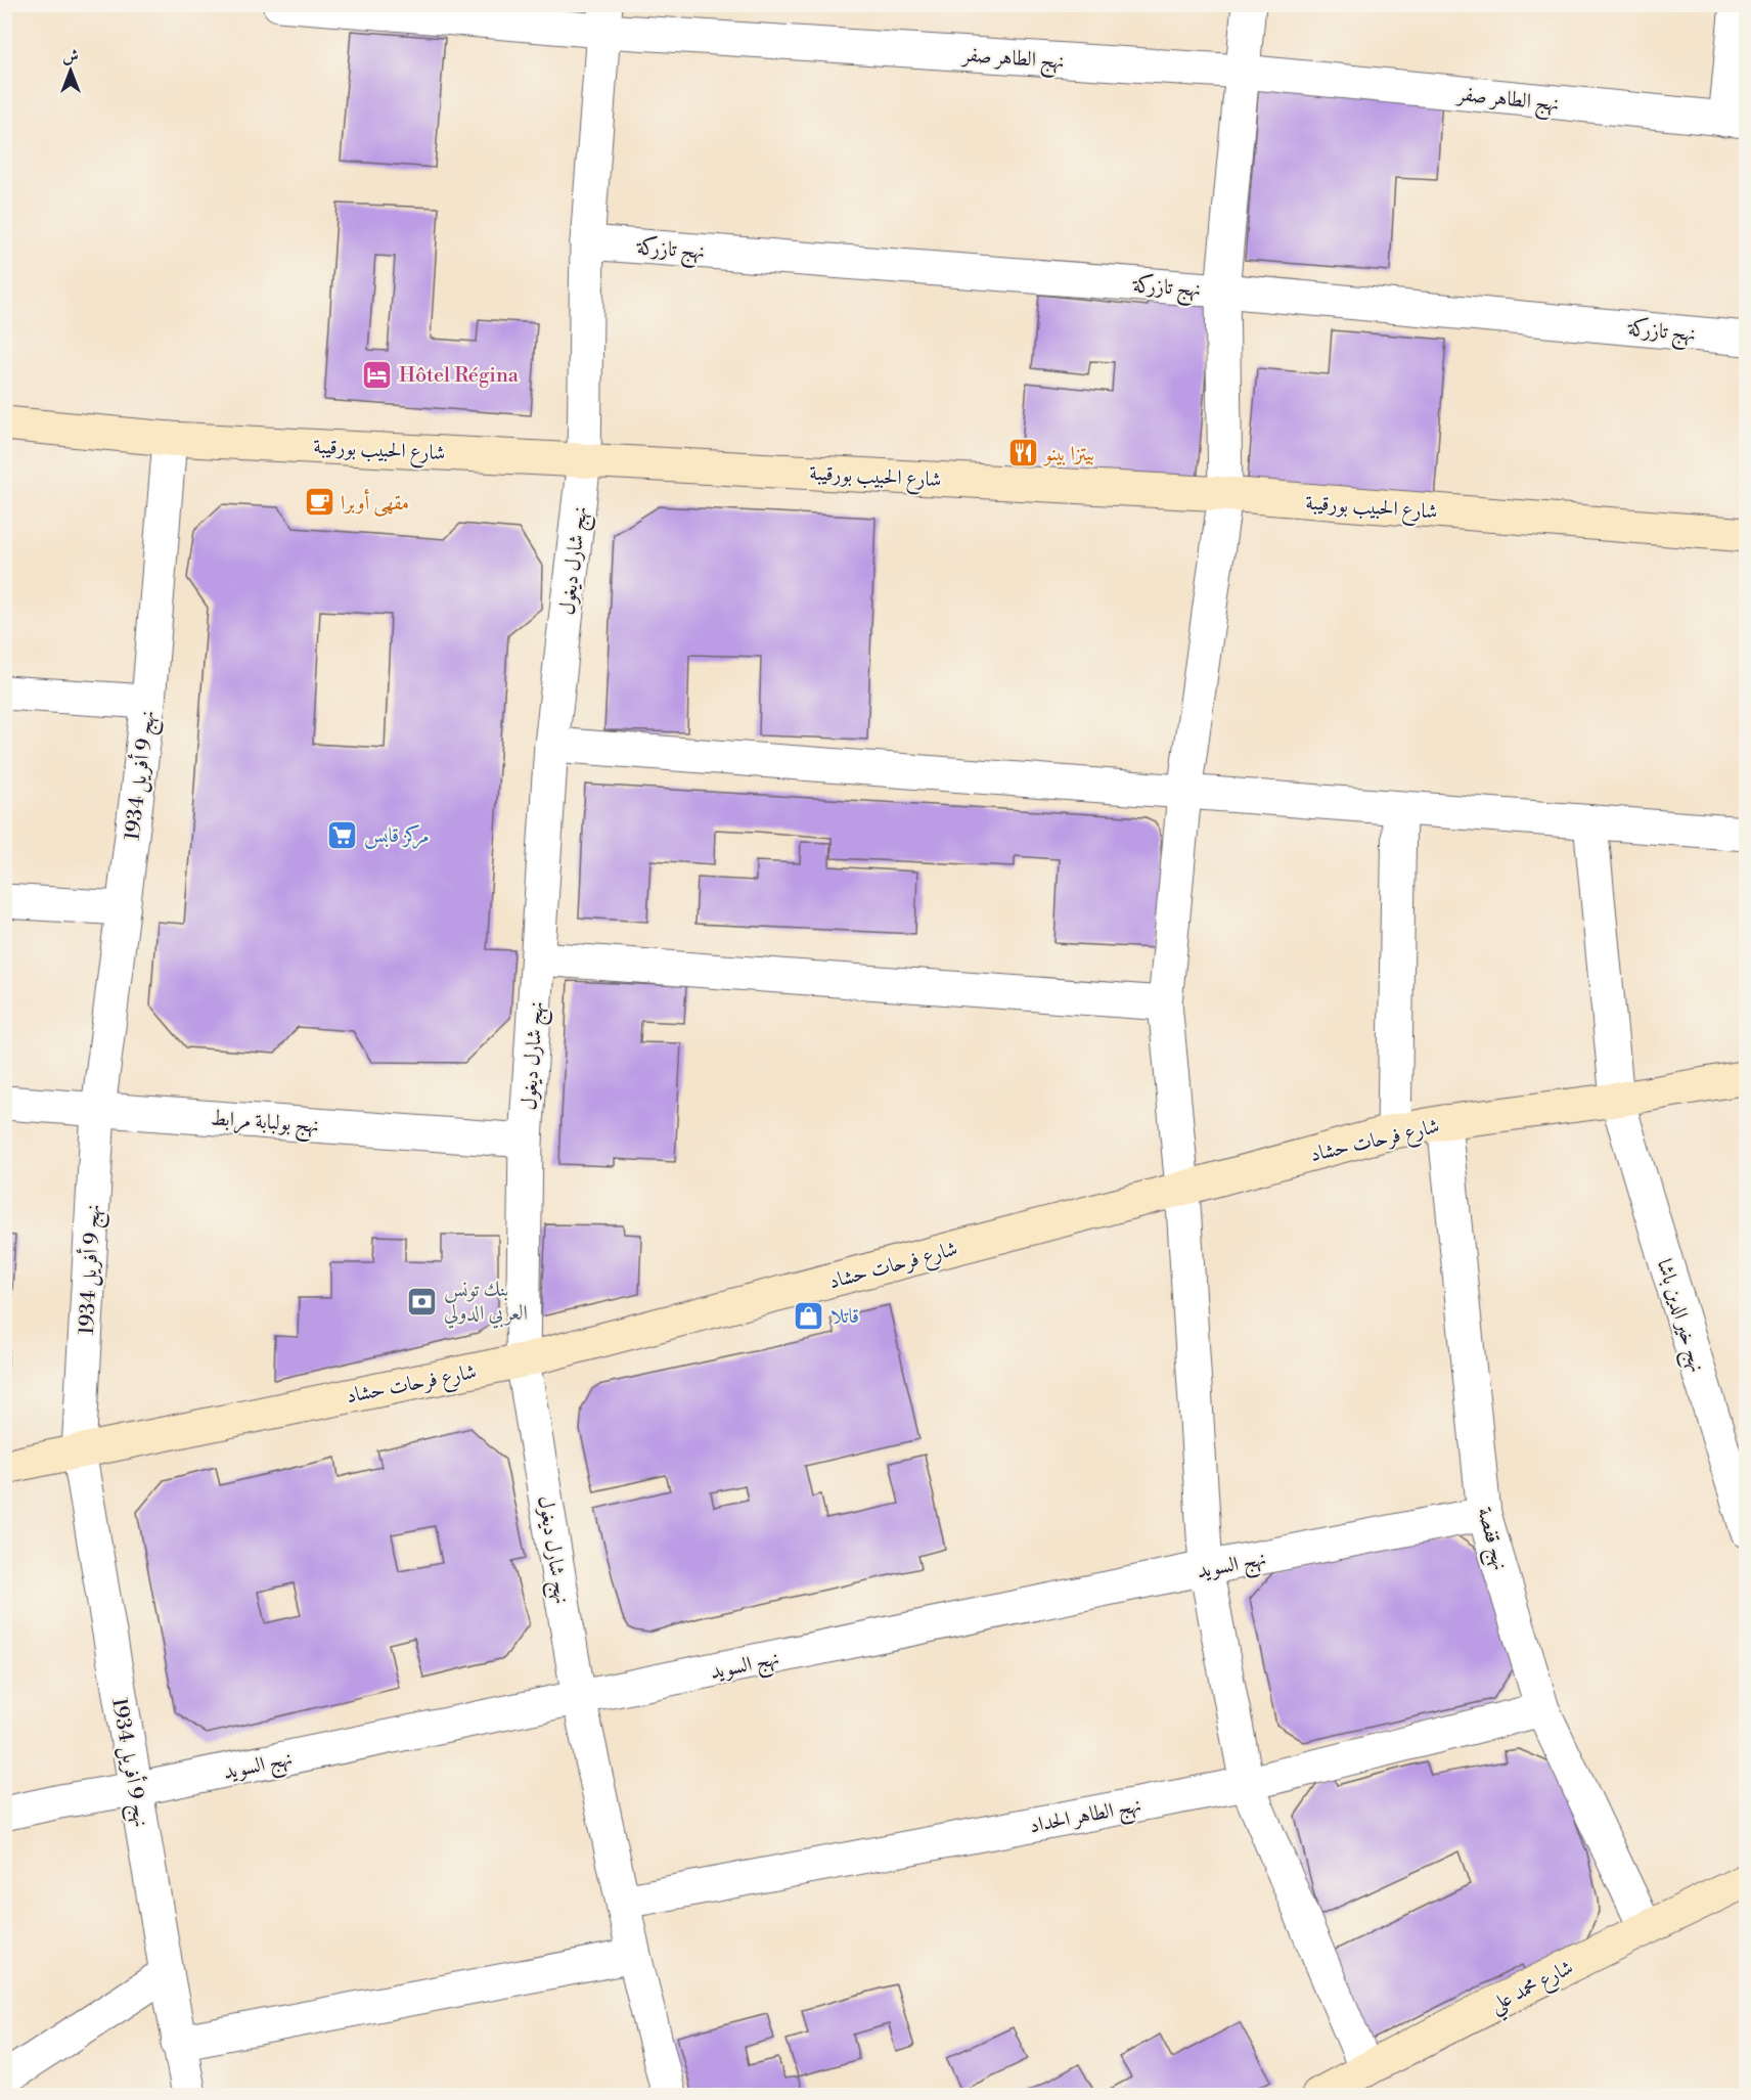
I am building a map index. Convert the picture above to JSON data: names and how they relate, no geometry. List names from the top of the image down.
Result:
{
  "streets": {
    "street": [
      "نهج الطاهر صفر",
      "نهج تازركة",
      "شارع الحبيب بورقيبة",
      "نهج شارل ديغول",
      "نهج 9 أفريل 1934",
      "نهج بولبابة مرابط",
      "شارع فرحات حشاد",
      "نهج خير الدين باشا",
      "نهج قفصة",
      "نهج السويد",
      "نهج الطاهر الحداد",
      "شارع محمد علي"
    ]
  },
  "crossings": [
    ["نهج الطاهر صفر", "نهج شارل ديغول"],
    ["نهج تازركة", "نهج شارل ديغول"],
    ["شارع الحبيب بورقيبة", "نهج شارل ديغول"],
    ["شارع الحبيب بورقيبة", "نهج 9 أفريل 1934"],
    ["نهج شارل ديغول", "نهج بولبابة مرابط"],
    ["نهج شارل ديغول", "شارع فرحات حشاد"],
    ["نهج شارل ديغول", "نهج السويد"],
    ["نهج شارل ديغول", "نهج الطاهر الحداد"],
    ["نهج 9 أفريل 1934", "نهج بولبابة مرابط"],
    ["نهج 9 أفريل 1934", "شارع فرحات حشاد"],
    ["نهج 9 أفريل 1934", "نهج السويد"],
    ["شارع فرحات حشاد", "نهج خير الدين باشا"],
    ["شارع فرحات حشاد", "نهج قفصة"],
    ["نهج قفصة", "نهج السويد"],
    ["نهج قفصة", "نهج الطاهر الحداد"],
    ["نهج قفصة", "شارع محمد علي"]
  ],
  "places": {
    "hotel": ["Hôtel Régina"],
    "restaurant": ["بيتزا بينو"],
    "cafe": ["مقهى أوبرا"],
    "supermarket": ["مركز قابس"],
    "bank": ["بنك تونس العربي الدولي"],
    "shop": ["قاتلا"]
  },
  "north": "top"
}
